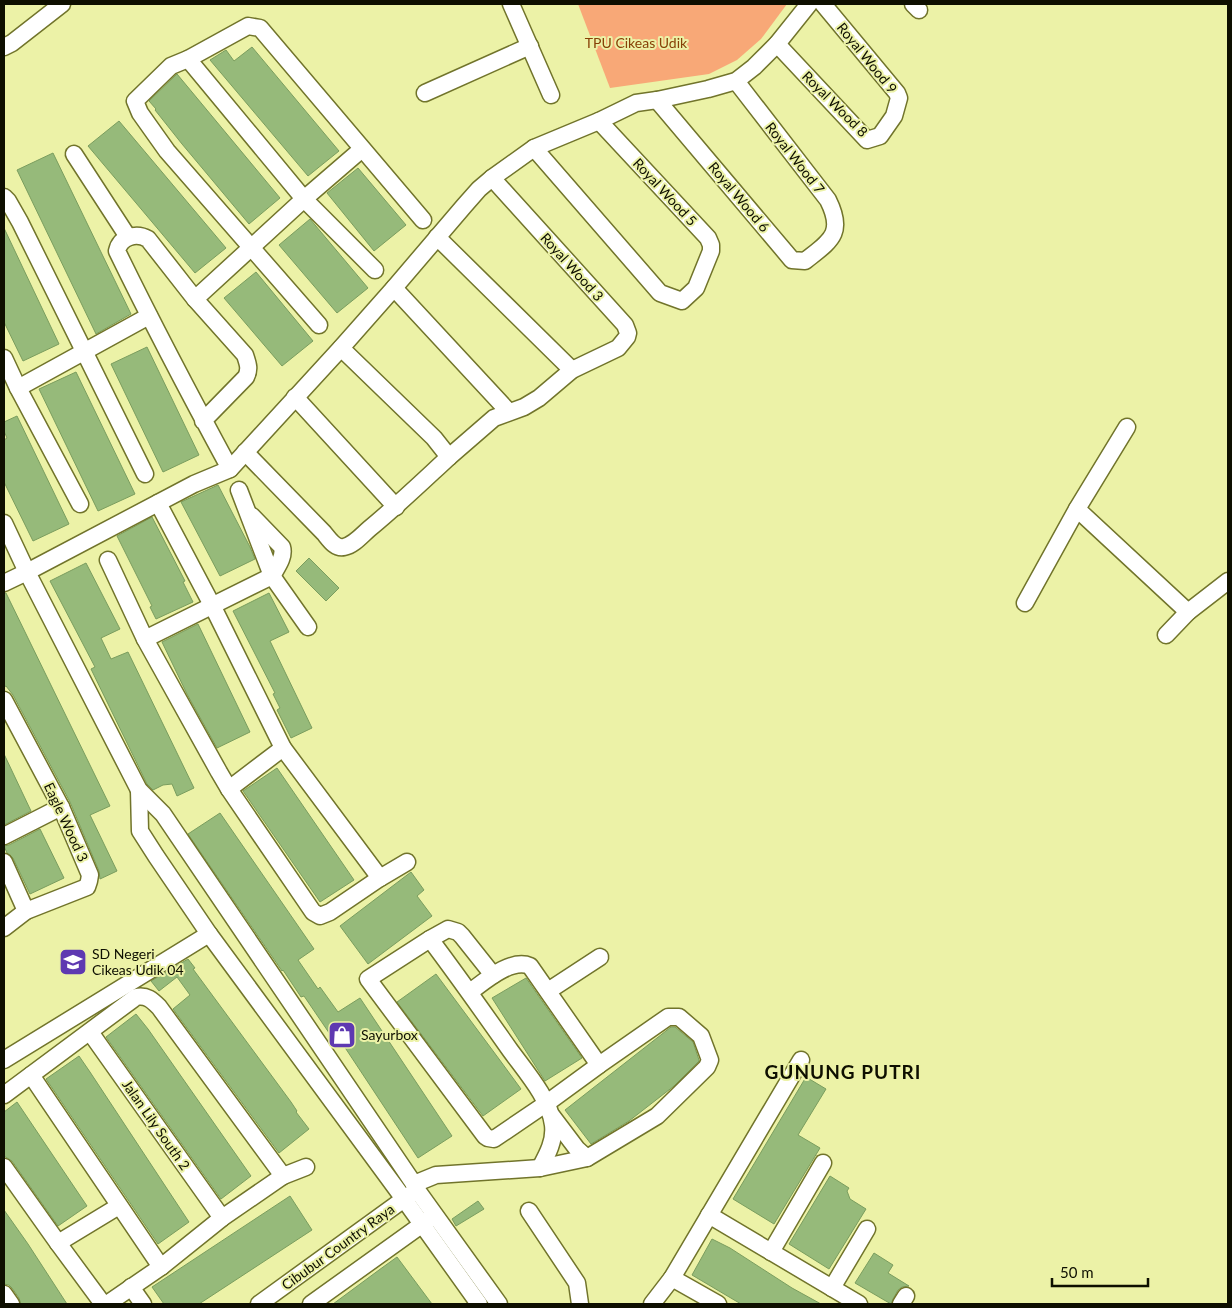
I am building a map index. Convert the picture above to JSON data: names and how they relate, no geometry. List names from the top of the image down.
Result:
{
  "streets": {
    "street": [
      "Royal Wood 9",
      "Royal Wood 8",
      "Royal Wood 7",
      "Royal Wood 5",
      "Royal Wood 6",
      "Royal Wood 3",
      "Eagle Wood 3",
      "Jalan Lily South 2",
      "Cibubur Country Raya"
    ]
  },
  "crossings": [
    ["Royal Wood 9", "Royal Wood 8"],
    ["Royal Wood 7", "Royal Wood 6"]
  ],
  "districts": ["GUNUNG PUTRI"],
  "parks": ["TPU Cikeas Udik"],
  "places": {
    "school or university": ["SD Negeri Cikeas Udik 04"],
    "shop": ["Sayurbox"]
  },
  "scale_bar": "50 m"
}
